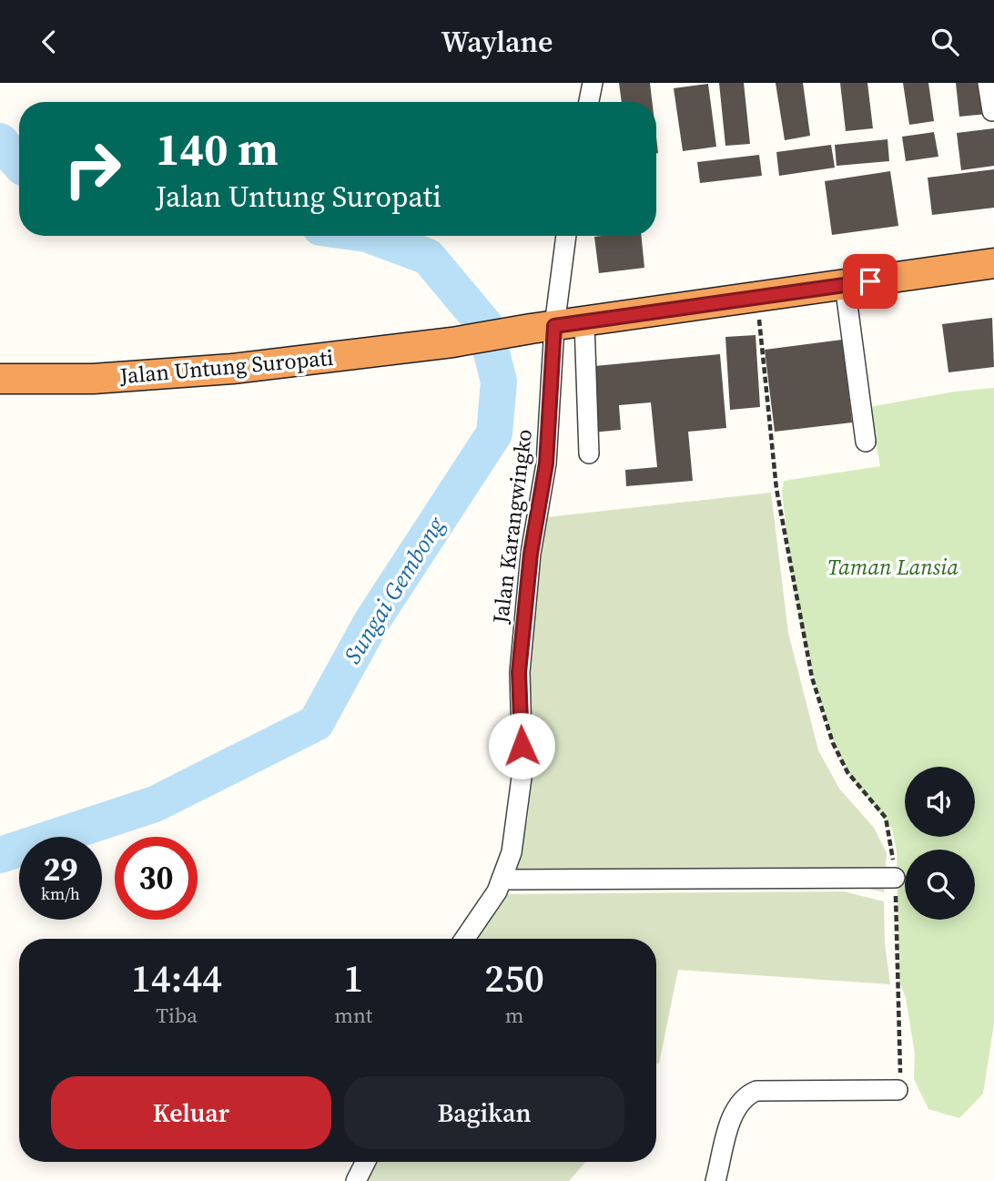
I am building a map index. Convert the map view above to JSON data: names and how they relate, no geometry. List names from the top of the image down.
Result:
{
  "streets": {
    "highway": ["Jalan Untung Suropati"],
    "street": ["Jalan Karangwingko"]
  },
  "crossings": [
    ["Jalan Untung Suropati", "Jalan Karangwingko"]
  ],
  "water": ["Sungai Gembong"],
  "parks": ["Taman Lansia"],
  "page": {
    "header": "Waylane",
    "turn": ["140 m", "Jalan Untung Suropati"],
    "speed": "29 km/h",
    "limit": "30",
    "eta": [
      "14:44",
      "Tiba",
      "1",
      "mnt",
      "250",
      "m"
    ],
    "buttons": ["Keluar", "Bagikan"]
  }
}
